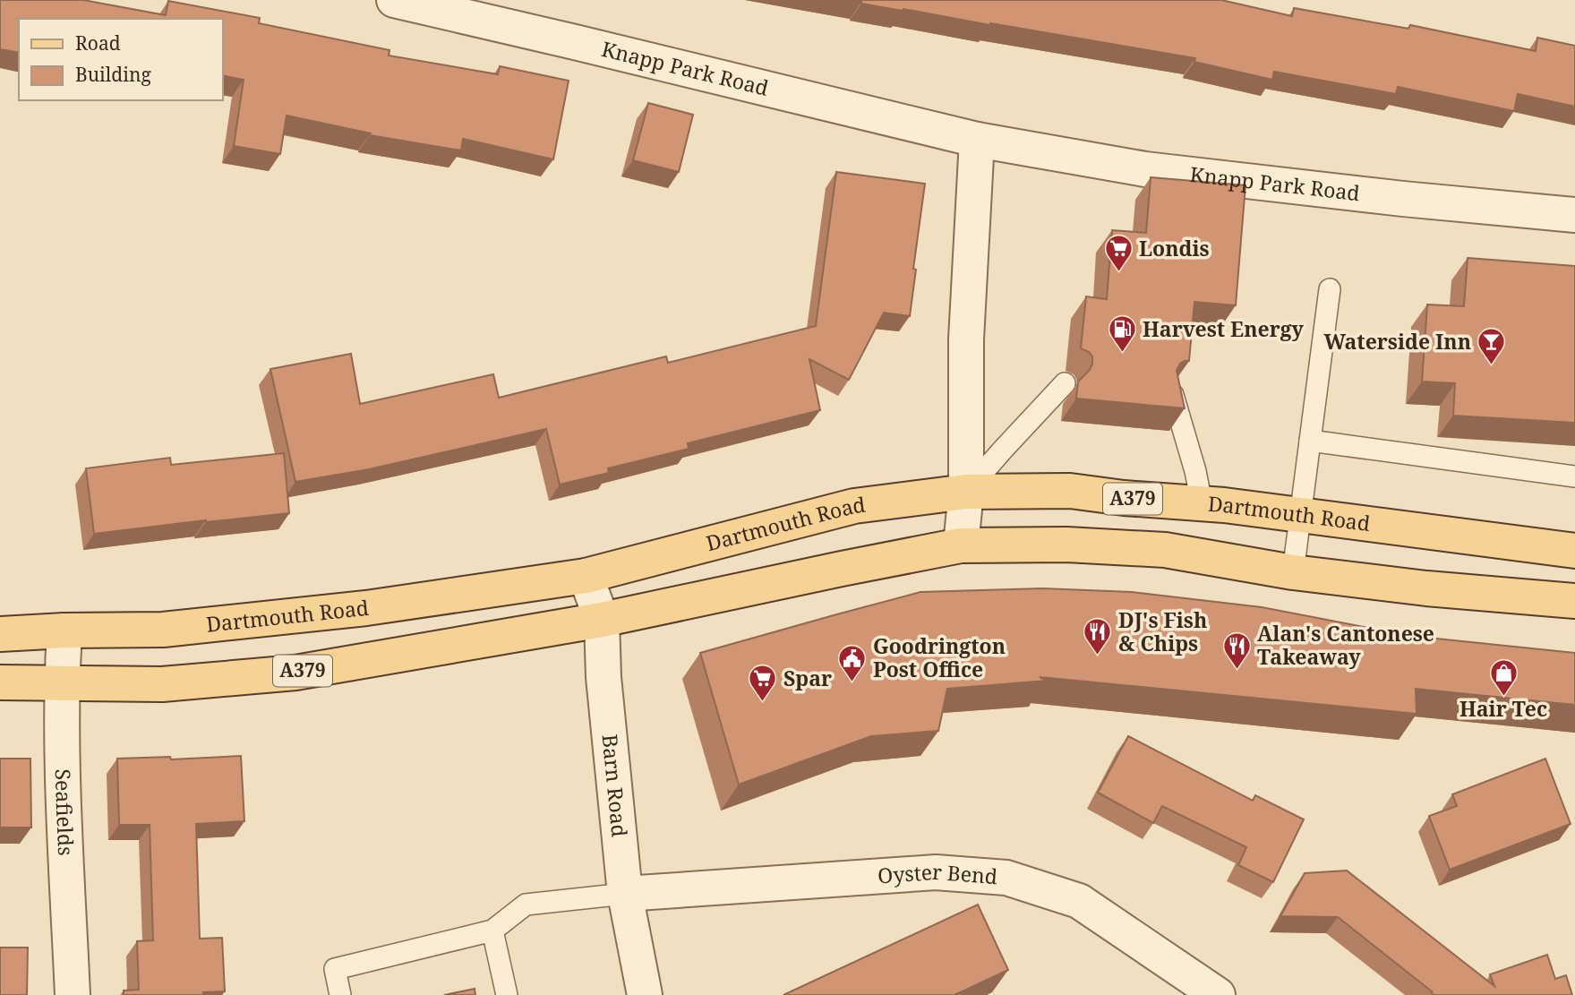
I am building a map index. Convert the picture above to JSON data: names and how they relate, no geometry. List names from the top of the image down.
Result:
{
  "streets": {
    "main road": ["A379", "Dartmouth Road"],
    "street": [
      "Knapp Park Road",
      "Barn Road",
      "Seafields",
      "Oyster Bend"
    ]
  },
  "crossings": [
    ["A379", "Barn Road"],
    ["A379", "Seafields"],
    ["Dartmouth Road", "Barn Road"],
    ["Dartmouth Road", "Seafields"],
    ["Barn Road", "Oyster Bend"]
  ],
  "places": {
    "supermarket": ["Londis", "Spar"],
    "fuel station": ["Harvest Energy"],
    "bar": ["Waterside Inn"],
    "restaurant": ["DJ's Fish & Chips", "Alan's Cantonese Takeaway"],
    "public building": ["Goodrington Post Office"],
    "shop": ["Hair Tec"]
  },
  "legend": ["Road", "Building"]
}
